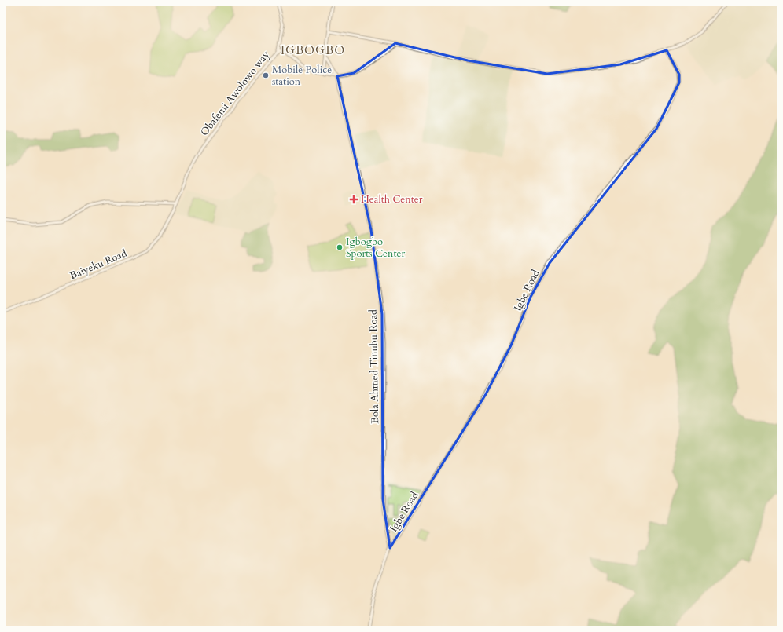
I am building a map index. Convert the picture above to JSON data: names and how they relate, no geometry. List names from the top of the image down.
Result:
{
  "streets": {
    "main road": [
      "Obafemi Awolowo way",
      "Baiyeku Road",
      "Igbe Road",
      "Bola Ahmed Tinubu Road"
    ]
  },
  "crossings": [
    ["Obafemi Awolowo way", "Baiyeku Road"],
    ["Obafemi Awolowo way", "Bola Ahmed Tinubu Road"],
    ["Igbe Road", "Bola Ahmed Tinubu Road"]
  ],
  "districts": ["IGBOGBO"],
  "places": {
    "other": ["Mobile Police station", "Igbogbo Sports Center"],
    "health": ["Health Center"]
  }
}
